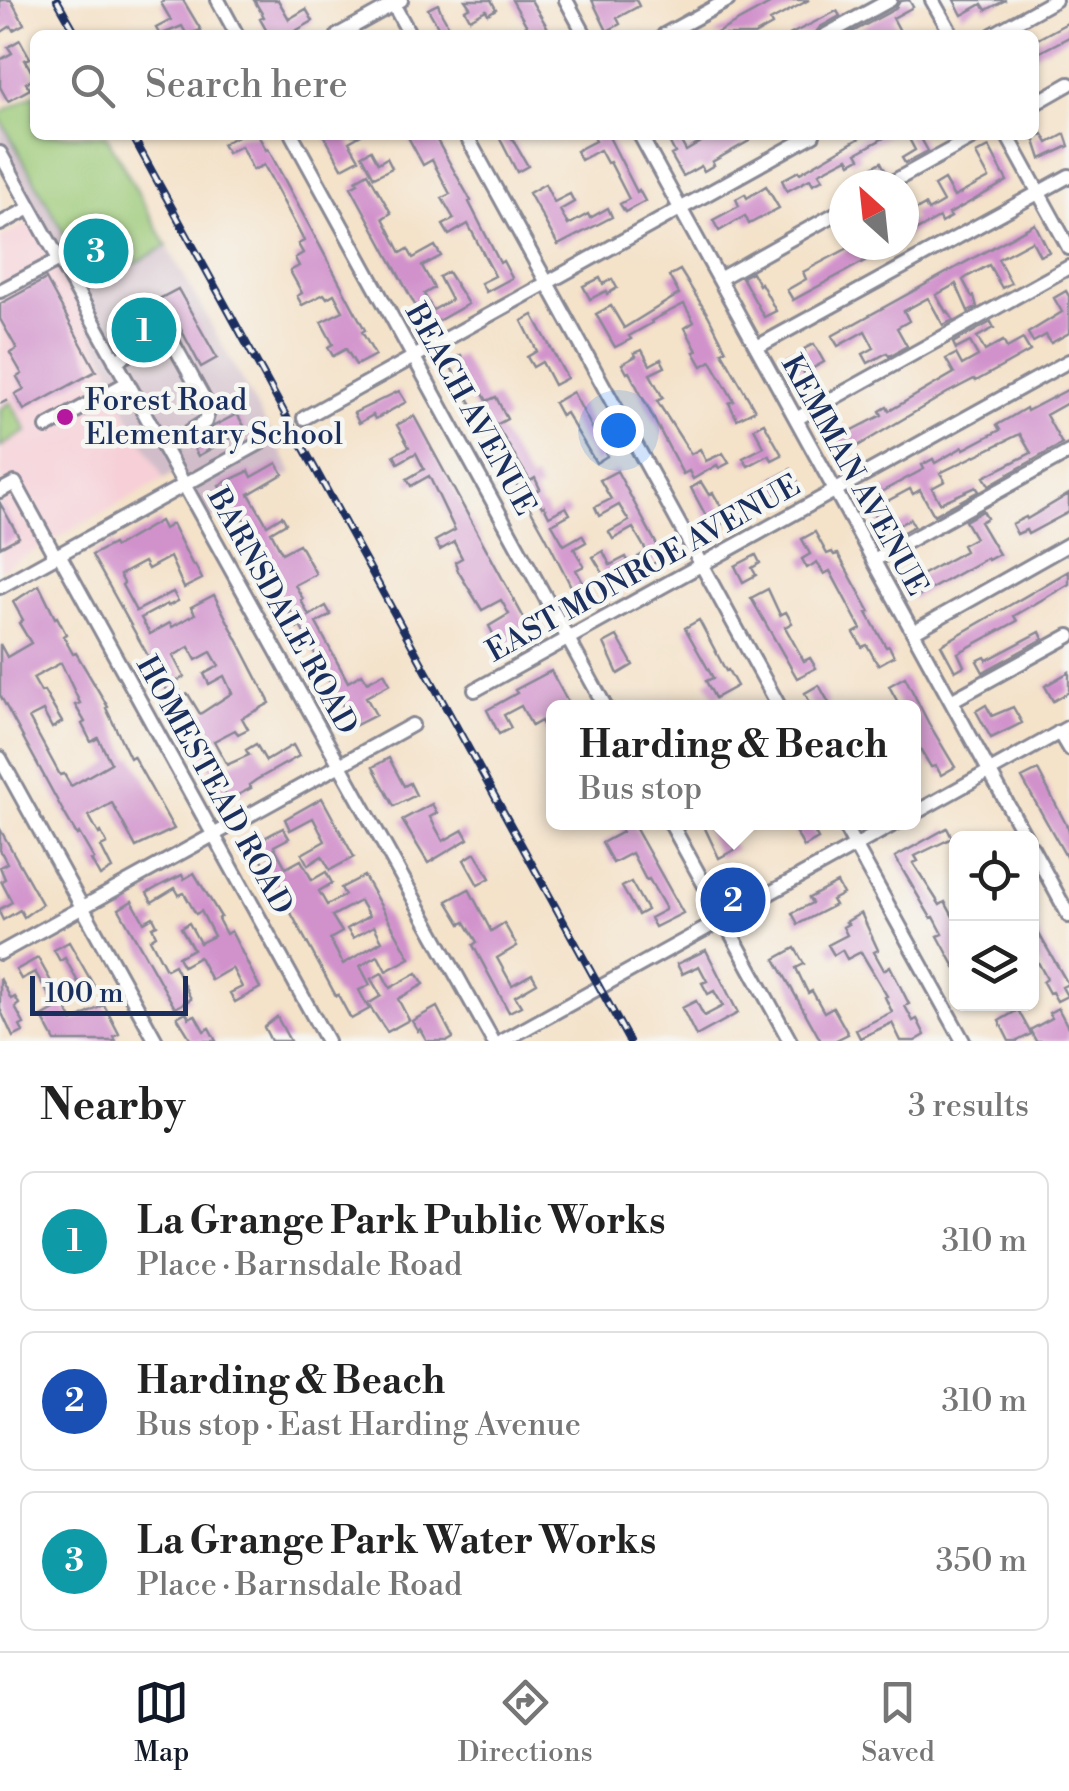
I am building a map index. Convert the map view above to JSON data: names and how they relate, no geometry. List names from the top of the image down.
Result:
{
  "streets": {
    "street": [
      "BEACH AVENUE",
      "KEMMAN AVENUE",
      "EAST MONROE AVENUE",
      "BARNSDALE ROAD",
      "HOMESTEAD ROAD"
    ]
  },
  "crossings": [
    ["BEACH AVENUE", "EAST MONROE AVENUE"],
    ["KEMMAN AVENUE", "EAST MONROE AVENUE"]
  ],
  "places": ["Forest Road Elementary School"],
  "scale_bar": "100 m",
  "north": "top left",
  "page": {
    "search": "Search here",
    "pins": ["3", "1", "2"],
    "popup": ["Harding & Beach", "Bus stop"],
    "scale": "100 m",
    "heading": ["Nearby", "3 results"],
    "list": [
      {
        "mark": "1",
        "name": "La Grange Park Public Works",
        "note": "Place · Barnsdale Road",
        "value": "310 m"
      },
      {
        "mark": "2",
        "name": "Harding & Beach",
        "note": "Bus stop · East Harding Avenue",
        "value": "310 m"
      },
      {
        "mark": "3",
        "name": "La Grange Park Water Works",
        "note": "Place · Barnsdale Road",
        "value": "350 m"
      }
    ],
    "nav": ["Map", "Directions", "Saved"]
  }
}
